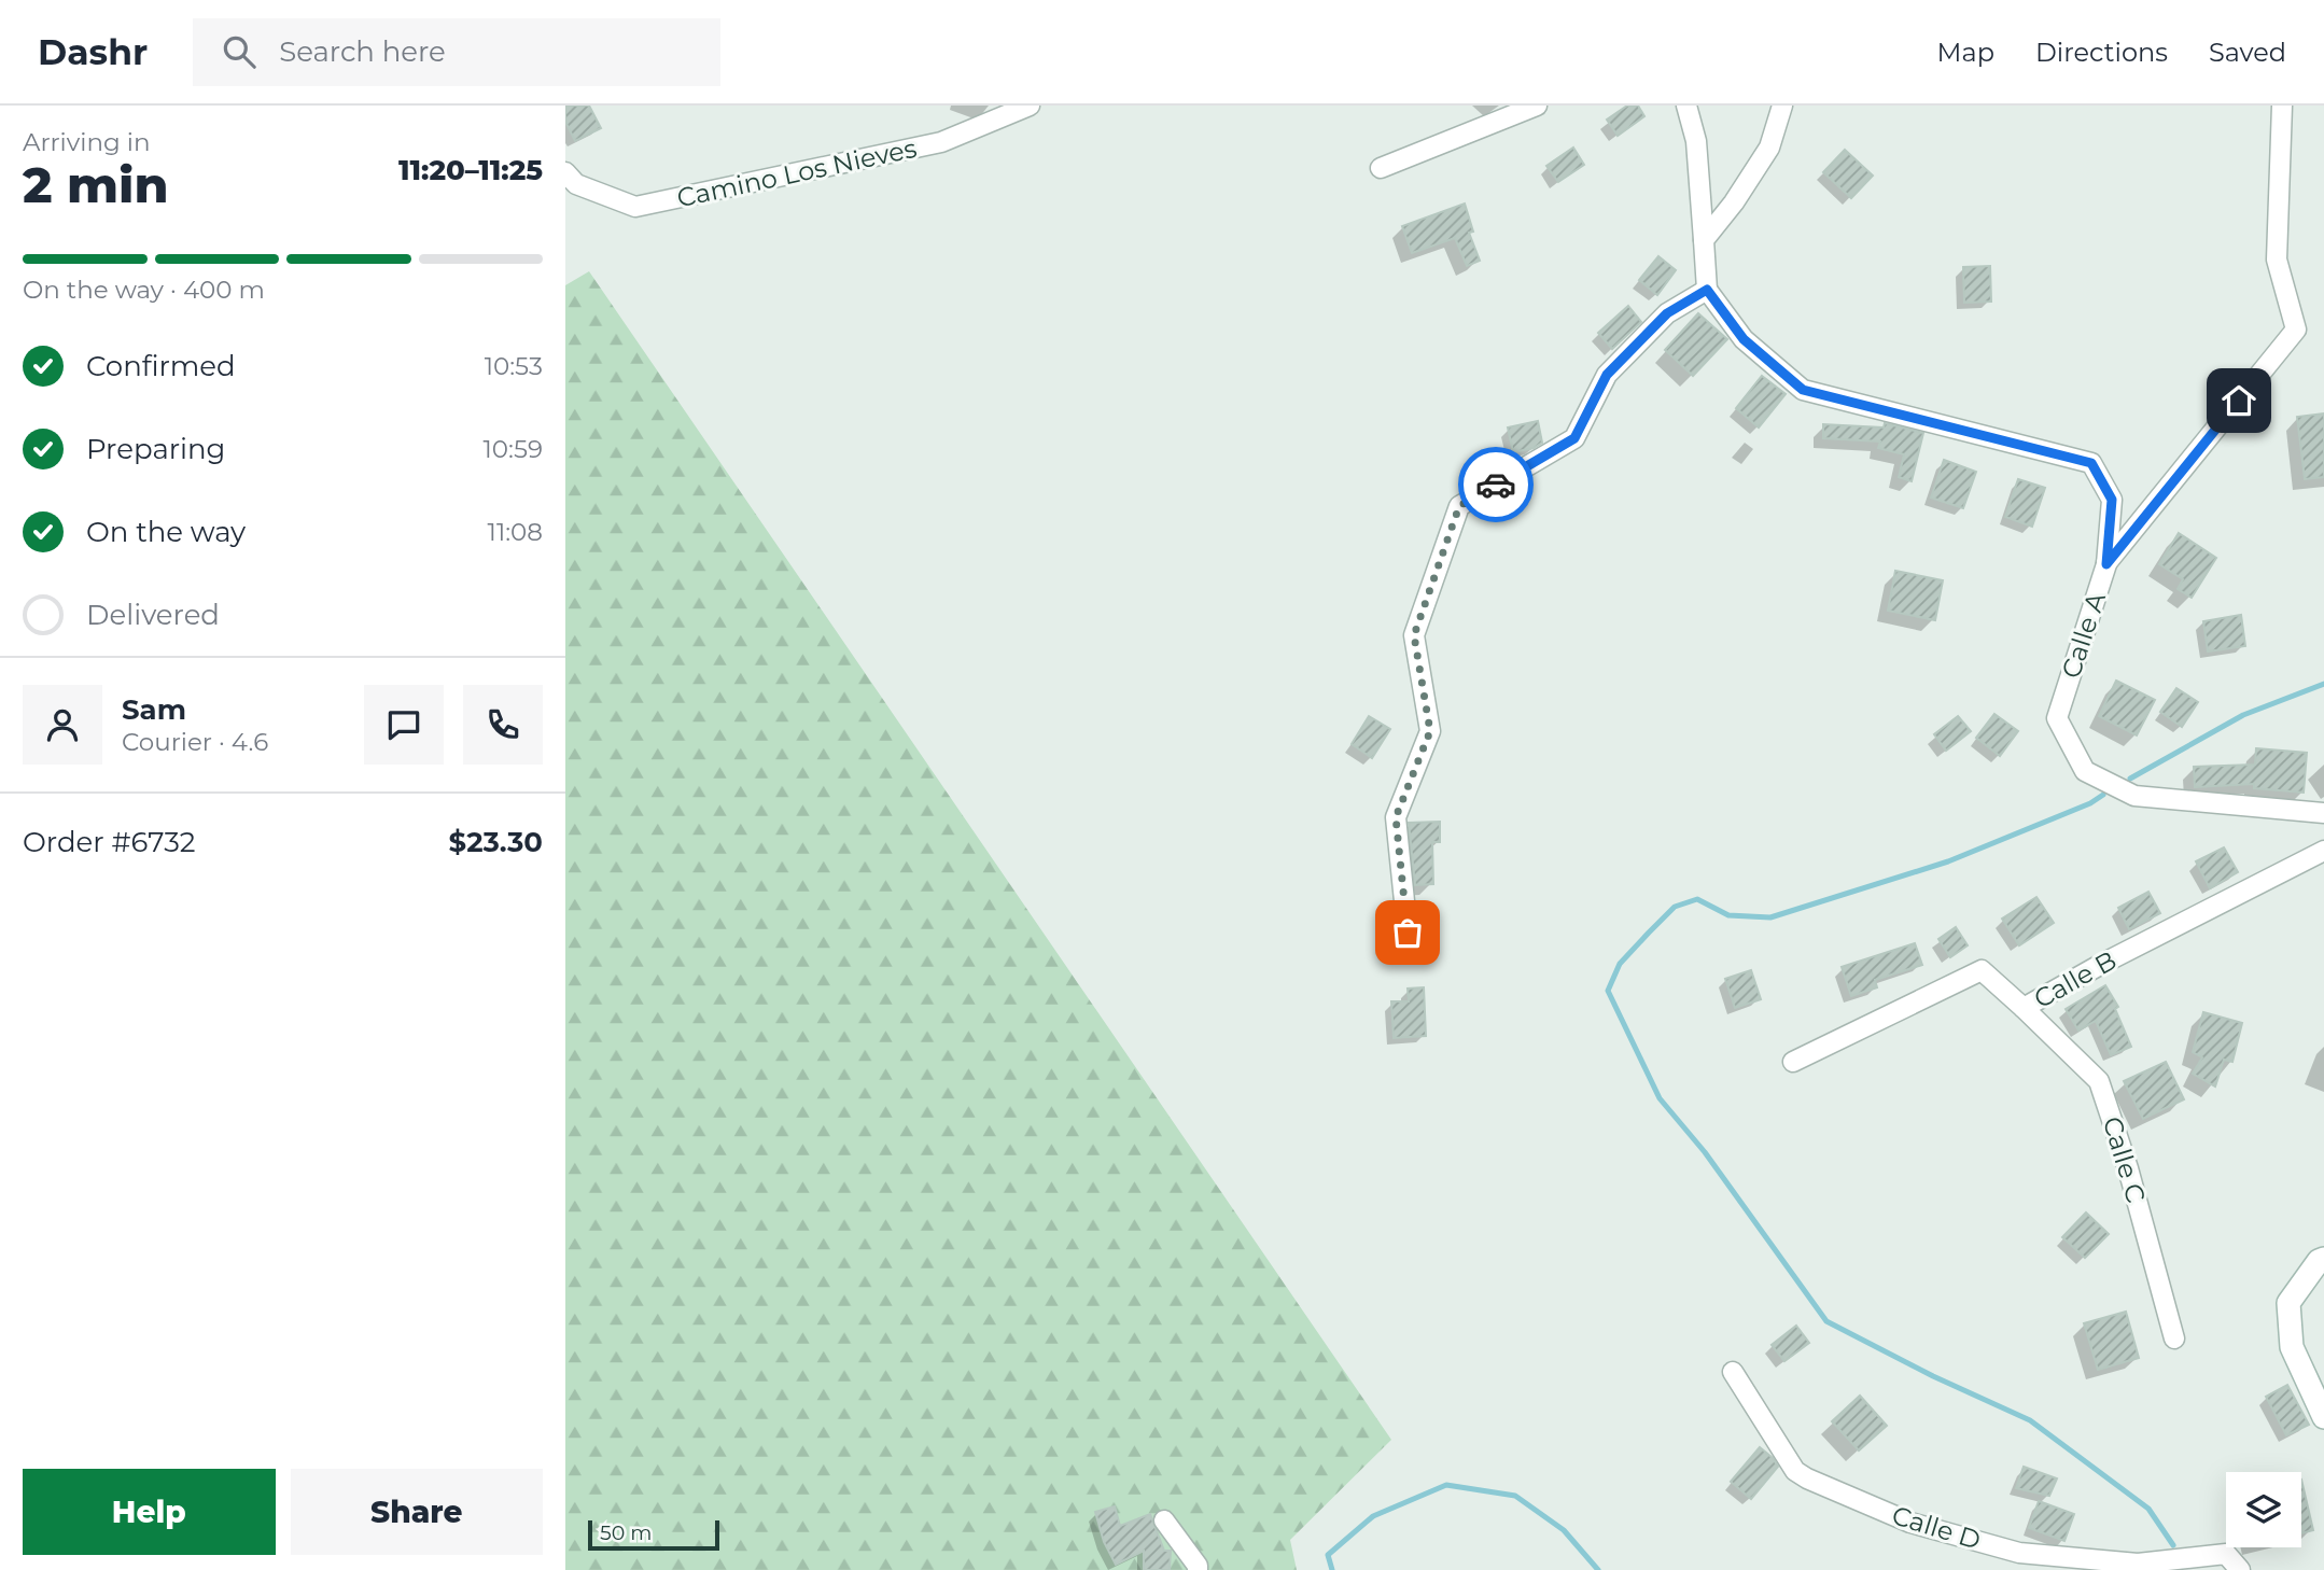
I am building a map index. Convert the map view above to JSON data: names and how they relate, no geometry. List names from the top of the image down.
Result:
{
  "streets": {
    "street": [
      "Camino Los Nieves",
      "Calle A",
      "Calle B",
      "Calle C",
      "Calle D"
    ]
  },
  "crossings": [
    ["Calle B", "Calle C"]
  ],
  "scale_bar": "50 m",
  "page": {
    "header": "Dashr",
    "search": "Search here",
    "nav": ["Map", "Directions", "Saved"],
    "heading": ["2 min", "Arriving in", "11:20–11:25"],
    "panel": [
      "Sam",
      "Courier · 4.6",
      "Order #6732",
      "$23.30"
    ],
    "bar": "On the way · 400 m",
    "list": [
      ["Confirmed", "10:53"],
      ["Preparing", "10:59"],
      ["On the way", "11:08"],
      "Delivered"
    ],
    "buttons": ["Help", "Share"],
    "scale": "50 m"
  }
}
